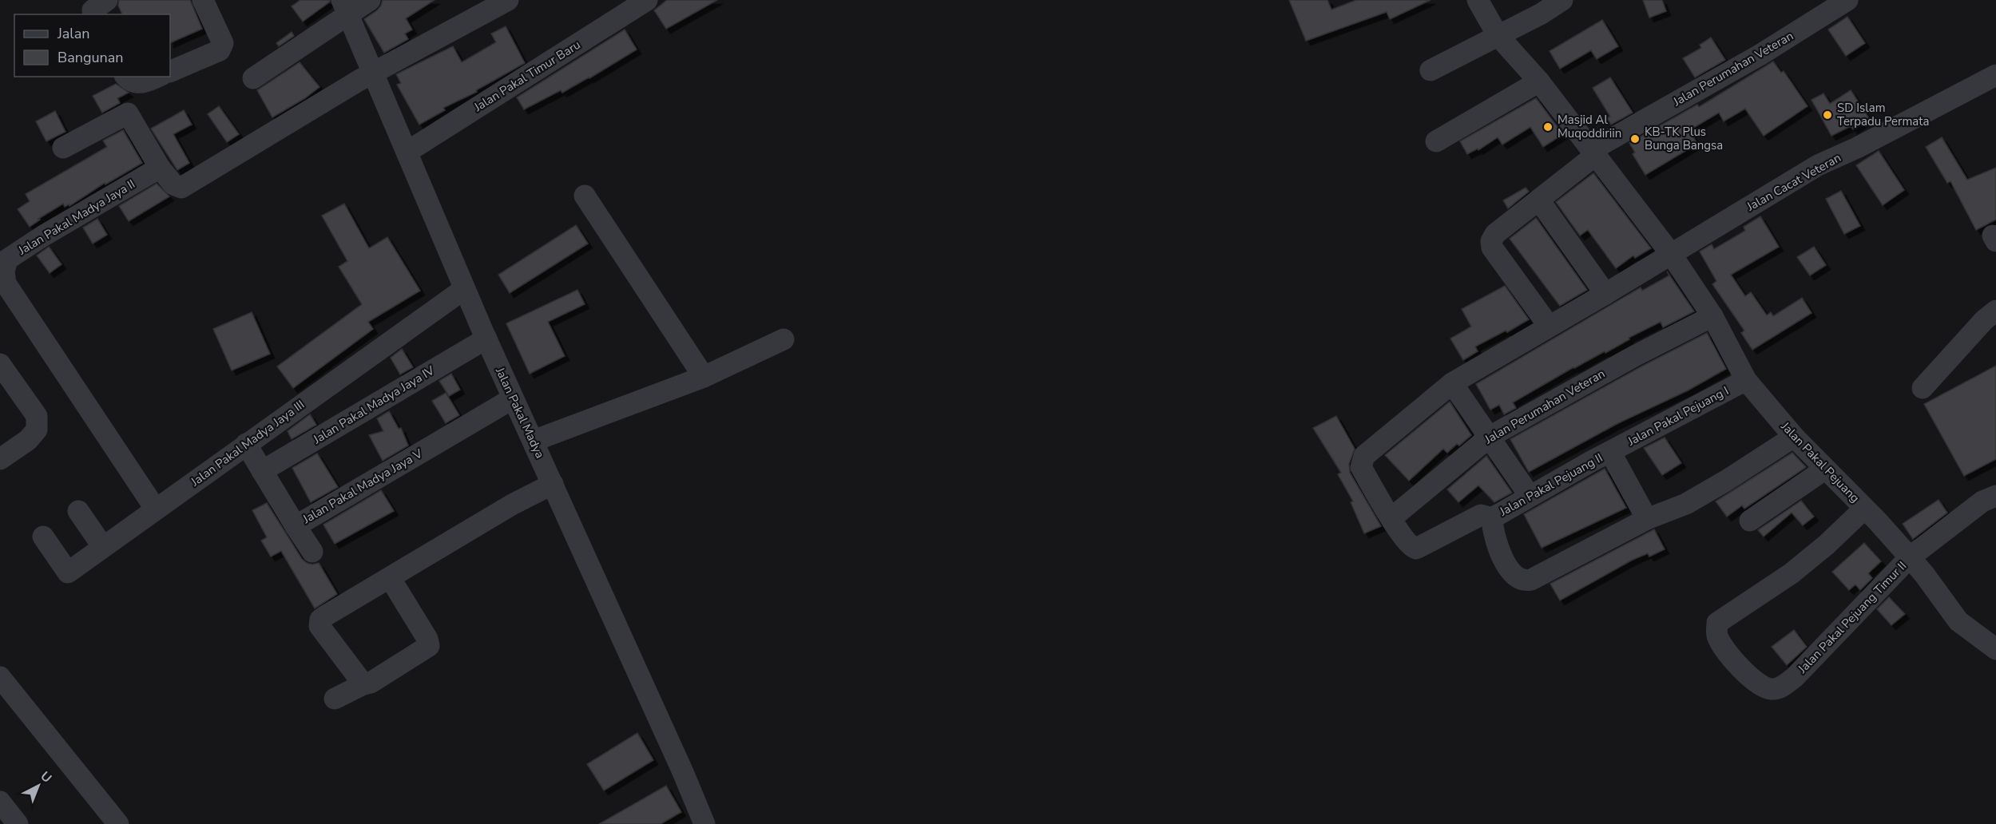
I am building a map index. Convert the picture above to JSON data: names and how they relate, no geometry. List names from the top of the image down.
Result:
{
  "streets": {
    "street": [
      "Jalan Perumahan Veteran",
      "Jalan Pakal Timur Baru",
      "Jalan Cacat Veteran",
      "Jalan Pakal Madya Jaya II",
      "Jalan Pakal Madya Jaya IV",
      "Jalan Pakal Madya",
      "Jalan Pakal Pejuang I",
      "Jalan Pakal Madya Jaya III",
      "Jalan Pakal Pejuang",
      "Jalan Pakal Pejuang II",
      "Jalan Pakal Madya Jaya V",
      "Jalan Pakal Pejuang Timur II"
    ]
  },
  "crossings": [
    ["Jalan Perumahan Veteran", "Jalan Pakal Pejuang"],
    ["Jalan Pakal Timur Baru", "Jalan Pakal Madya"],
    ["Jalan Cacat Veteran", "Jalan Pakal Pejuang"],
    ["Jalan Pakal Madya Jaya II", "Jalan Pakal Madya Jaya III"],
    ["Jalan Pakal Madya Jaya IV", "Jalan Pakal Madya"],
    ["Jalan Pakal Madya Jaya IV", "Jalan Pakal Madya Jaya V"],
    ["Jalan Pakal Madya", "Jalan Pakal Madya Jaya III"],
    ["Jalan Pakal Madya", "Jalan Pakal Madya Jaya V"],
    ["Jalan Pakal Pejuang I", "Jalan Pakal Pejuang"],
    ["Jalan Pakal Pejuang I", "Jalan Pakal Pejuang II"],
    ["Jalan Pakal Madya Jaya III", "Jalan Pakal Madya Jaya V"],
    ["Jalan Pakal Pejuang", "Jalan Pakal Pejuang Timur II"]
  ],
  "places": ["SD Islam Terpadu Permata", "Masjid Al Muqoddiriin", "KB-TK Plus Bunga Bangsa"],
  "legend": ["Jalan", "Bangunan"],
  "north": "top right"
}
